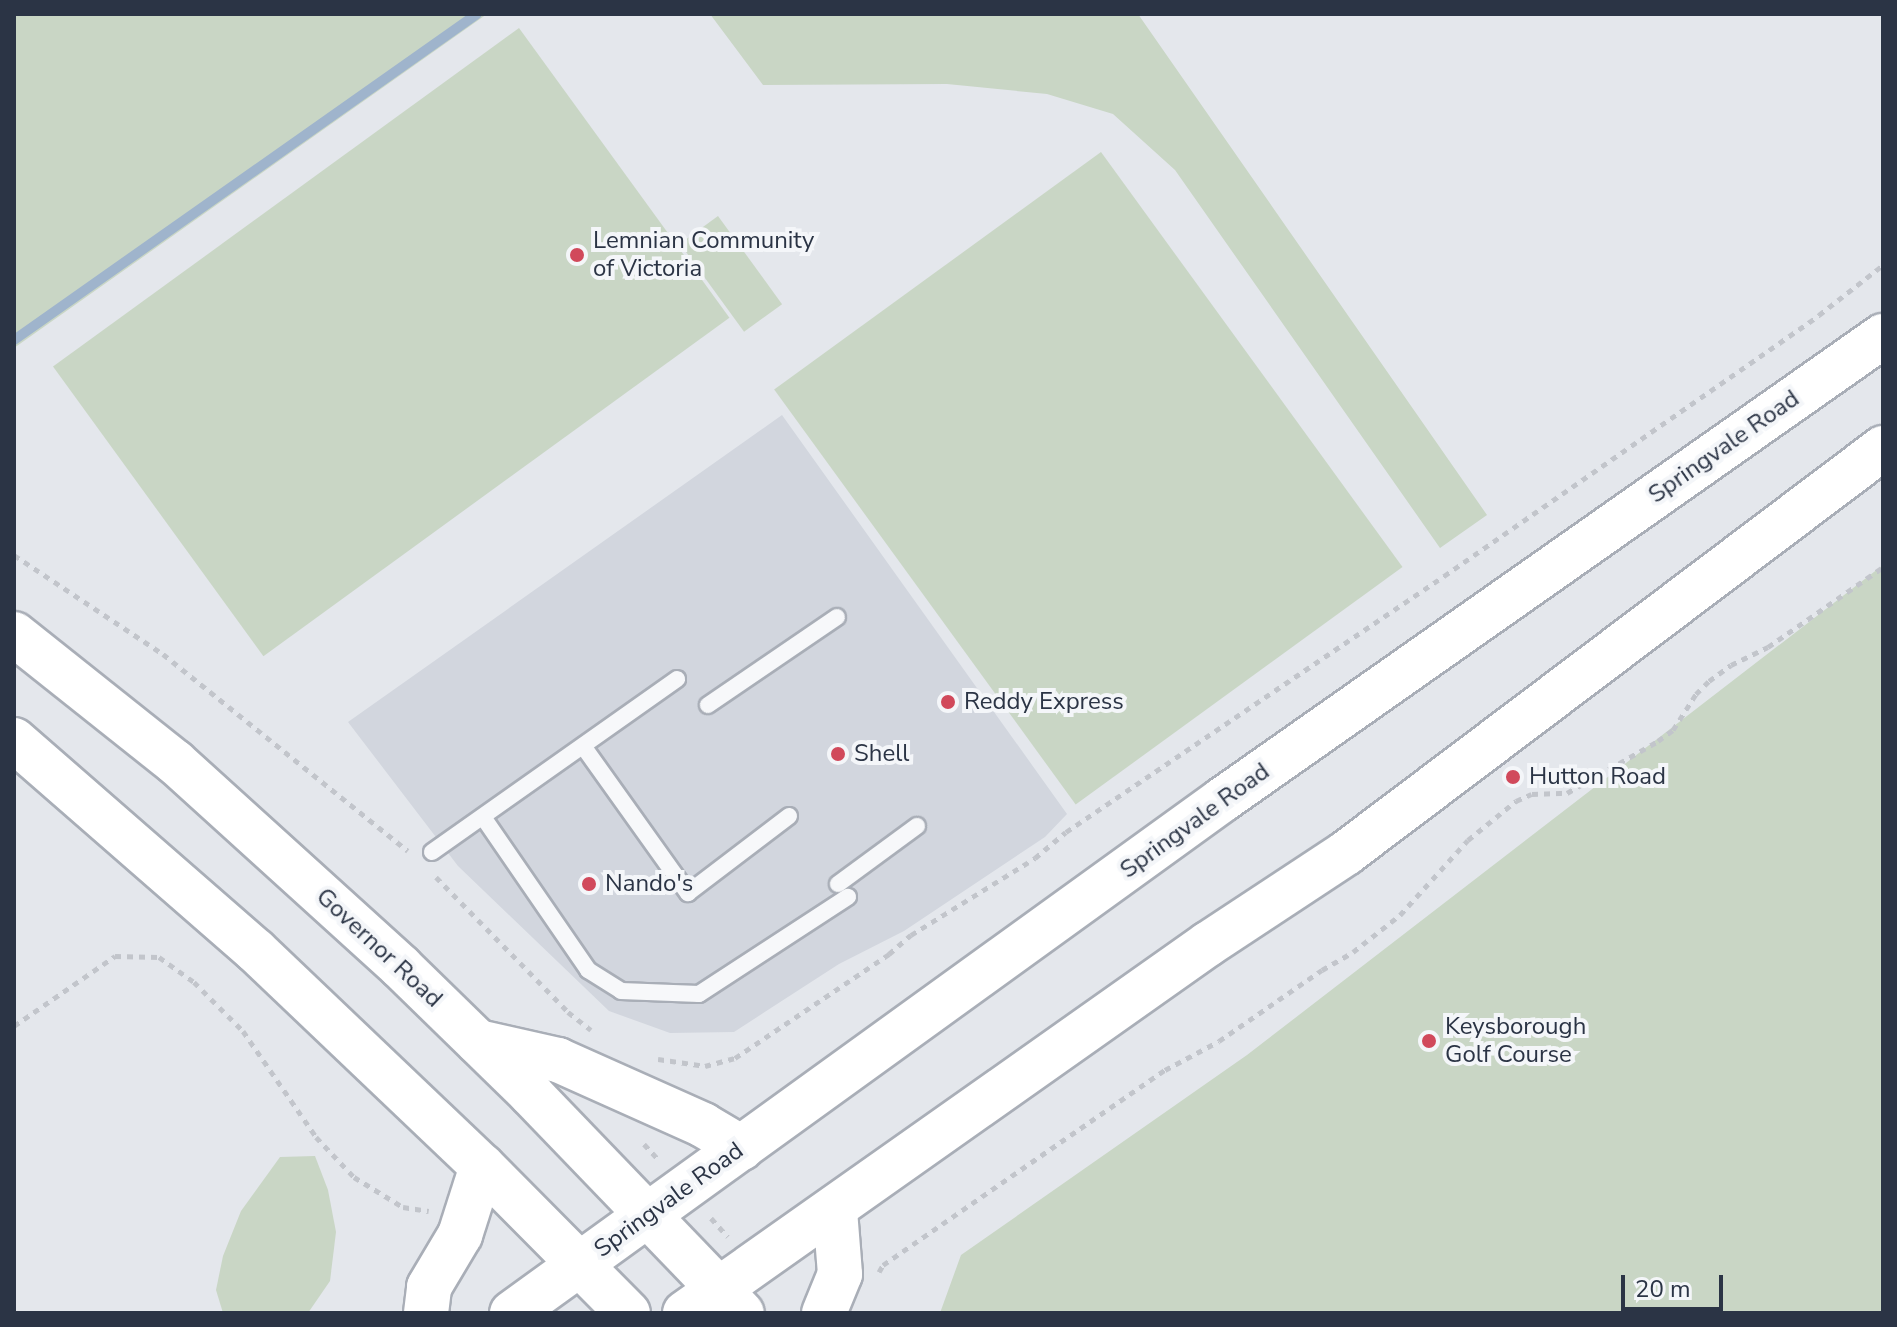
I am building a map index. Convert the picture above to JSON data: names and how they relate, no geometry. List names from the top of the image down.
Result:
{
  "streets": {
    "main road": ["Springvale Road", "Governor Road"]
  },
  "crossings": [
    ["Springvale Road", "Governor Road"]
  ],
  "places": [
    "Lemnian Community of Victoria",
    "Reddy Express",
    "Shell",
    "Hutton Road",
    "Nando's",
    "Keysborough Golf Course"
  ],
  "scale_bar": "20 m"
}
